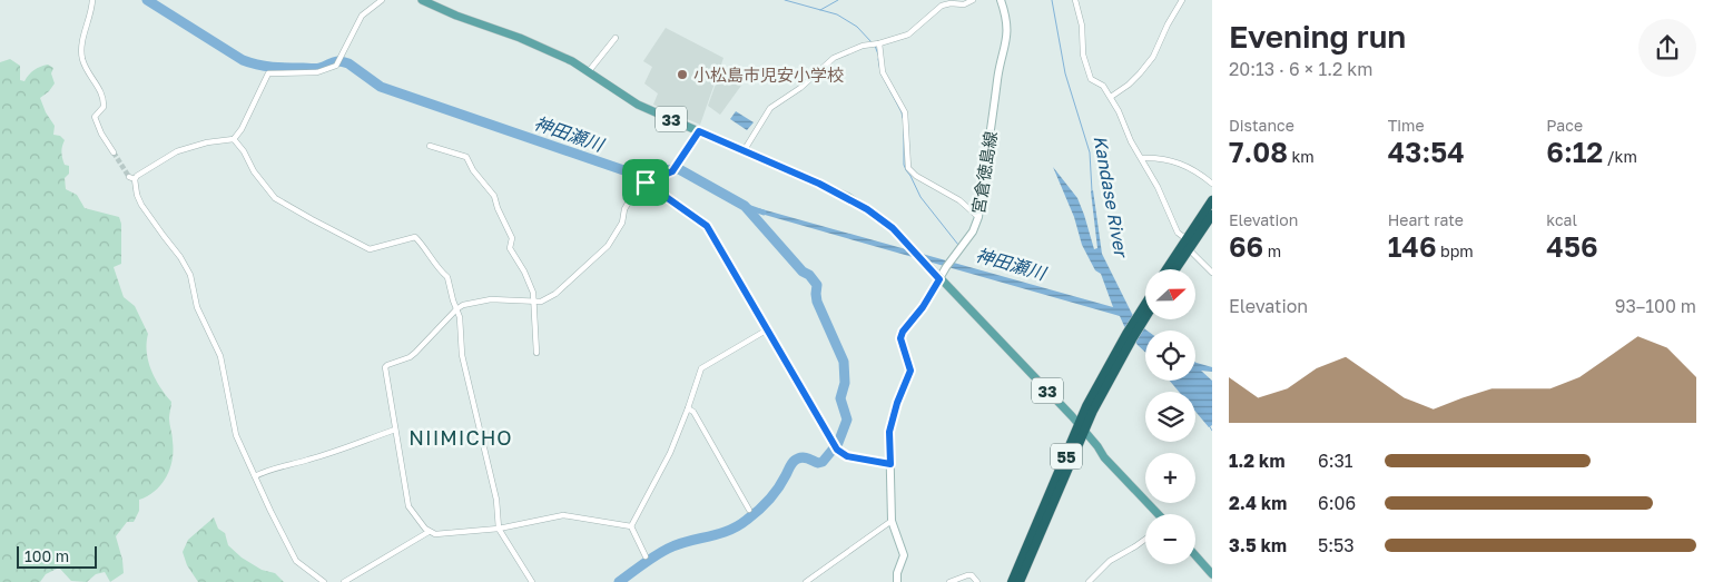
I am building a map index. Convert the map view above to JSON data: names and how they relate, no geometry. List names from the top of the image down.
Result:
{
  "streets": {
    "highway": ["55"],
    "main road": ["33", "宮倉徳島線"]
  },
  "crossings": [
    ["33", "宮倉徳島線"],
    ["33", "55"]
  ],
  "districts": ["NIIMICHO"],
  "water": ["神田瀬川", "Kandase River"],
  "places": ["小松島市児安小学校"],
  "scale_bar": "100 m",
  "north": "right",
  "page": {
    "heading": ["Evening run", "20:13 · 6 × 1.2 km"],
    "stats": [
      ["Distance", "7.08 km"],
      ["Time", "43:54"],
      ["Pace", "6:12 /km"],
      ["Elevation", "66 m"],
      ["Heart rate", "146 bpm"],
      ["kcal", "456"]
    ],
    "map_buttons": ["+", "−"],
    "chart": ["Elevation", "93–100 m"],
    "list": [
      {
        "name": "1.2 km",
        "note": "6:31"
      },
      {
        "name": "2.4 km",
        "note": "6:06"
      },
      {
        "name": "3.5 km",
        "note": "5:53"
      }
    ],
    "scale": "100 m"
  }
}
